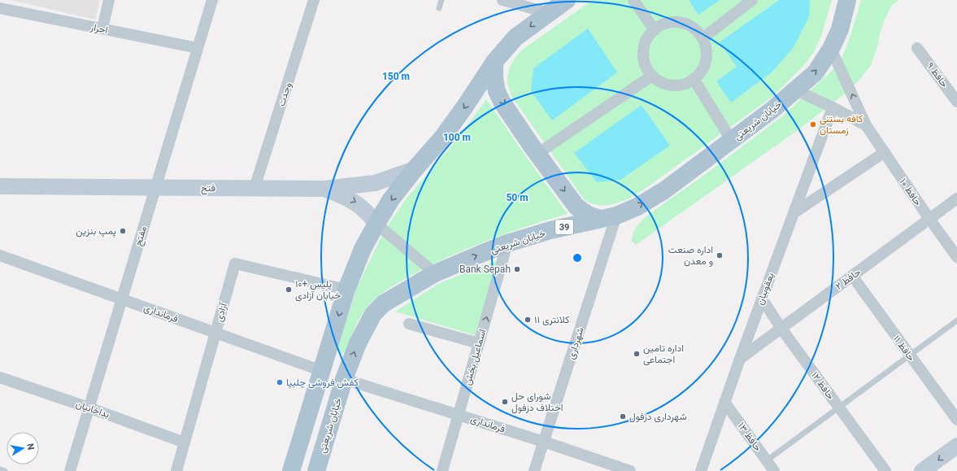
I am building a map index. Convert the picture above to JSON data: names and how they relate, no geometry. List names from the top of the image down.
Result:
{
  "streets": {
    "main road": ["خیابان شریعتی", "فتح", "39"],
    "street": [
      "احرار",
      "حافظ ۹",
      "وحدت",
      "حافظ ۱۰",
      "مفتح",
      "حافظ ۲",
      "یعقوبیان",
      "آزادی",
      "فرمانداری",
      "شهرداری",
      "حافظ ۱۱",
      "اسماعیل بخش",
      "حافظ ۱۲",
      "بداخانیان",
      "حافظ ۱۳"
    ]
  },
  "crossings": [
    ["احرار", "مفتح"],
    ["وحدت", "فتح"],
    ["خیابان شریعتی", "حافظ ۱۰"],
    ["خیابان شریعتی", "فرمانداری"],
    ["خیابان شریعتی", "شهرداری"],
    ["خیابان شریعتی", "اسماعیل بخش"],
    ["فتح", "مفتح"],
    ["حافظ ۱۰", "حافظ ۲"],
    ["مفتح", "فرمانداری"],
    ["مفتح", "بداخانیان"],
    ["حافظ ۲", "یعقوبیان"],
    ["حافظ ۲", "حافظ ۱۱"],
    ["حافظ ۲", "حافظ ۱۲"],
    ["یعقوبیان", "حافظ ۱۲"],
    ["یعقوبیان", "حافظ ۱۳"],
    ["آزادی", "فرمانداری"],
    ["آزادی", "بداخانیان"],
    ["فرمانداری", "شهرداری"],
    ["فرمانداری", "اسماعیل بخش"]
  ],
  "one_way": ["خیابان شریعتی", "اسماعیل بخش"],
  "places": [
    "کافه بستنی زمستان",
    "پمپ بنزین",
    "اداره صنعت و معدن",
    "Bank Sepah",
    "پلیس +۱۰ خیابان آزادی",
    "کلانتری ۱۱",
    "اداره تامین اجتماعی",
    "کفش فروشی چلیپا",
    "شورای حل اختلاف دزفول",
    "شهرداری دزفول"
  ],
  "north": "right",
  "rings": ["150 m", "100 m", "50 m"]
}
